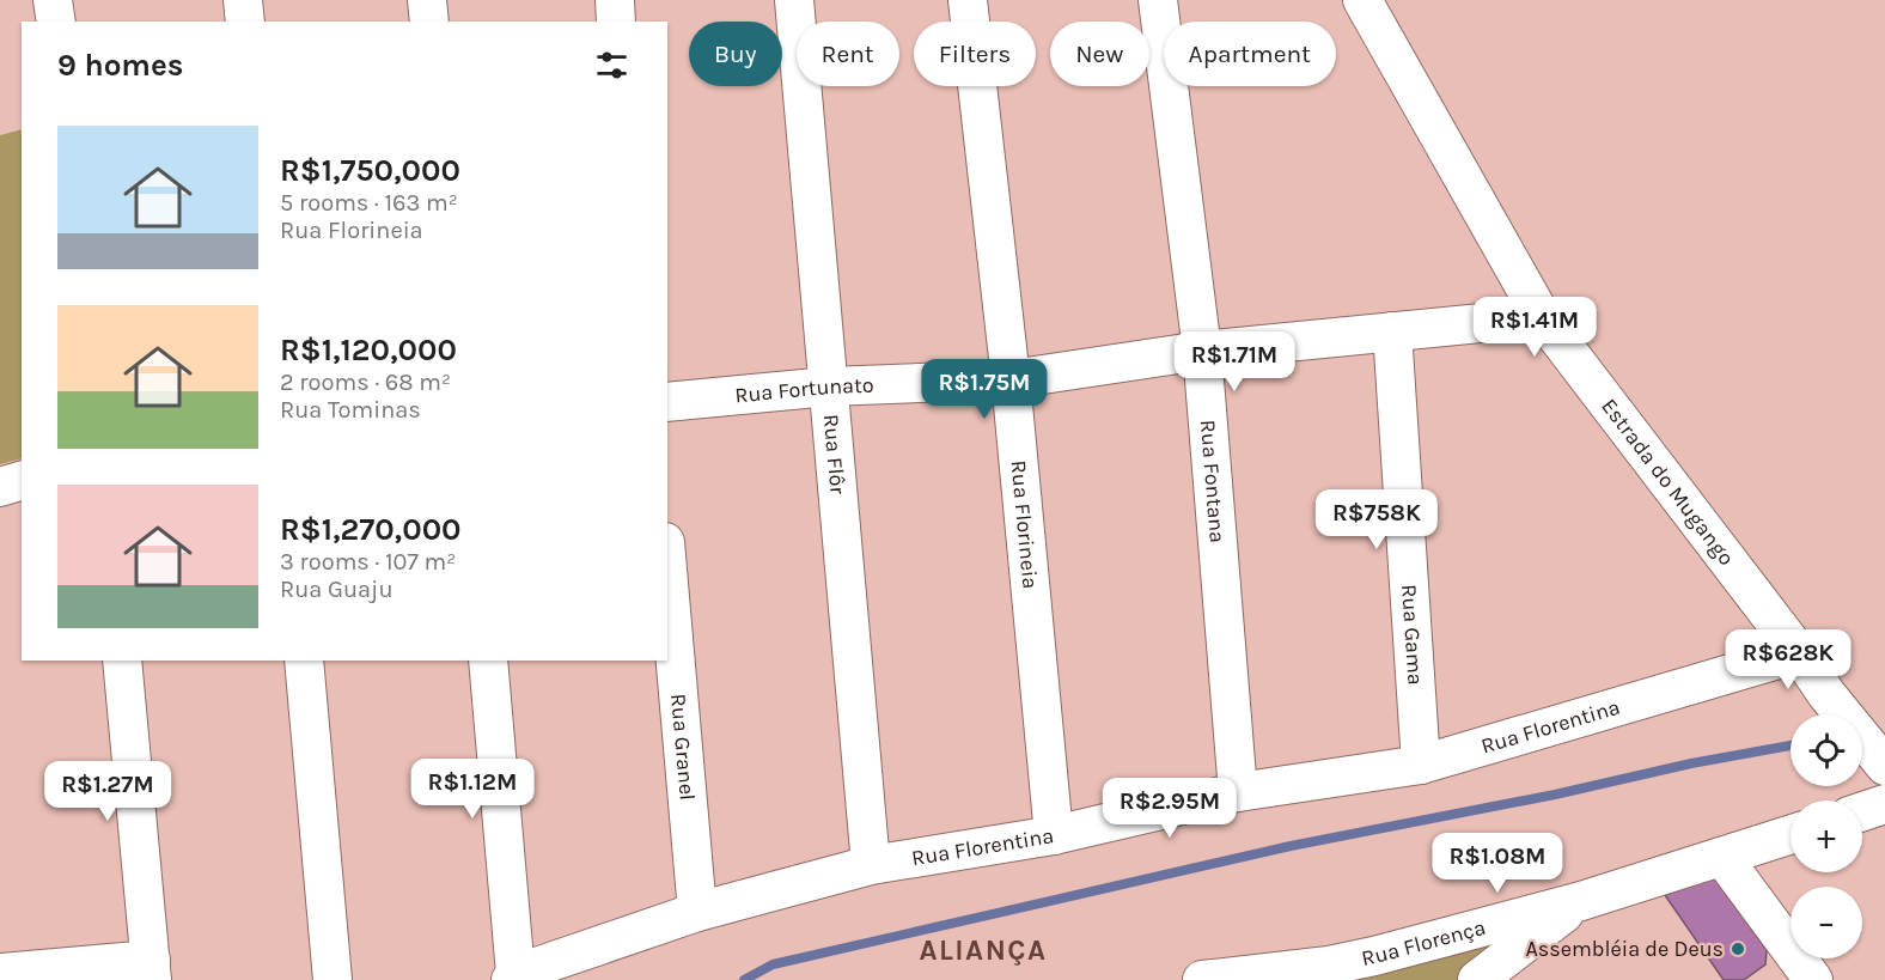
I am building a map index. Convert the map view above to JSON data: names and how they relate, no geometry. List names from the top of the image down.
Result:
{
  "streets": {
    "street": [
      "Rua Fortunato",
      "Rua Flôr",
      "Rua Fontana",
      "Estrada do Mugango",
      "Rua Florineia",
      "Rua Gama",
      "Rua Florentina",
      "Rua Granel",
      "Rua Florença"
    ]
  },
  "crossings": [
    ["Rua Fortunato", "Rua Flôr"],
    ["Rua Fortunato", "Rua Fontana"],
    ["Rua Fortunato", "Estrada do Mugango"],
    ["Rua Fortunato", "Rua Florineia"],
    ["Rua Fortunato", "Rua Gama"],
    ["Rua Flôr", "Rua Florentina"],
    ["Rua Fontana", "Rua Florentina"],
    ["Estrada do Mugango", "Rua Florentina"],
    ["Rua Florineia", "Rua Florentina"],
    ["Rua Gama", "Rua Florentina"],
    ["Rua Florentina", "Rua Granel"]
  ],
  "districts": ["ALIANÇA"],
  "places": ["Assembléia de Deus"],
  "page": {
    "chip": [
      "Buy",
      "Rent",
      "Filters",
      "New",
      "Apartment"
    ],
    "heading": "9 homes",
    "list": [
      {
        "name": "R$1,750,000",
        "note": "5 rooms · 163 m² · Rua Florineia"
      },
      {
        "name": "R$1,120,000",
        "note": "2 rooms · 68 m² · Rua Tominas"
      },
      {
        "name": "R$1,270,000",
        "note": "3 rooms · 107 m² · Rua Guaju"
      }
    ],
    "price": [
      "R$1.41M",
      "R$1.71M",
      "R$1.75M",
      "R$758K",
      "R$628K",
      "R$1.12M",
      "R$1.27M",
      "R$2.95M",
      "R$1.08M"
    ],
    "map_buttons": ["+", "−"]
  }
}
